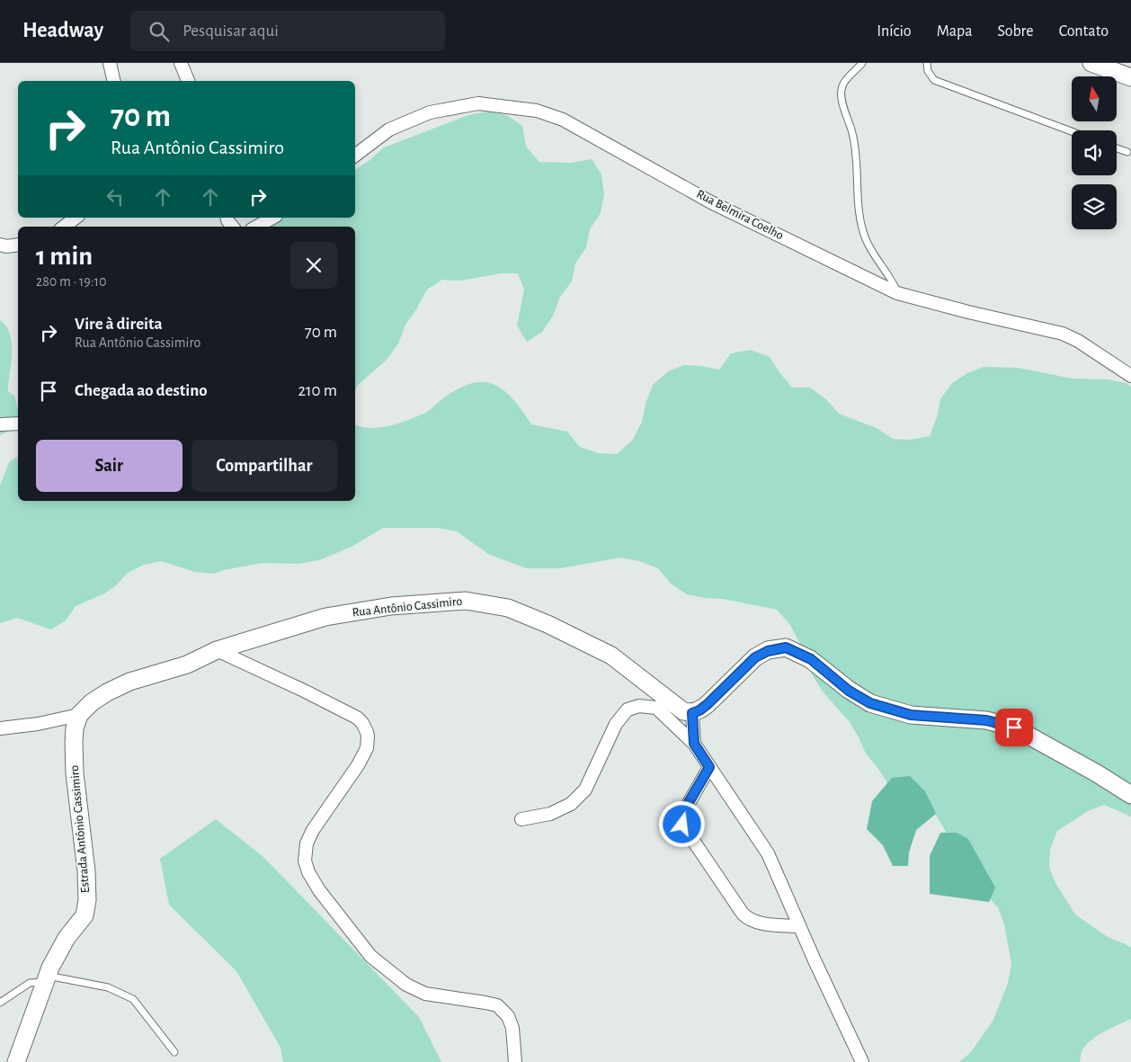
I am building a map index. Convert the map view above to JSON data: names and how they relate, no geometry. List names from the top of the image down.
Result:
{
  "streets": {
    "street": ["Rua Belmira Coelho", "Rua Antônio Cassimiro", "Estrada Antônio Cassimiro"]
  },
  "crossings": [
    ["Rua Antônio Cassimiro", "Estrada Antônio Cassimiro"]
  ],
  "north": "top",
  "page": {
    "header": "Headway",
    "search": "Pesquisar aqui",
    "nav": [
      "Início",
      "Mapa",
      "Sobre",
      "Contato"
    ],
    "turn": ["70 m", "Rua Antônio Cassimiro"],
    "heading": ["1 min", "280 m · 19:10"],
    "list": [
      {
        "name": "Vire à direita",
        "note": "Rua Antônio Cassimiro",
        "value": "70 m"
      },
      {
        "name": "Chegada ao destino",
        "value": "210 m"
      }
    ],
    "buttons": ["Sair", "Compartilhar"]
  }
}
